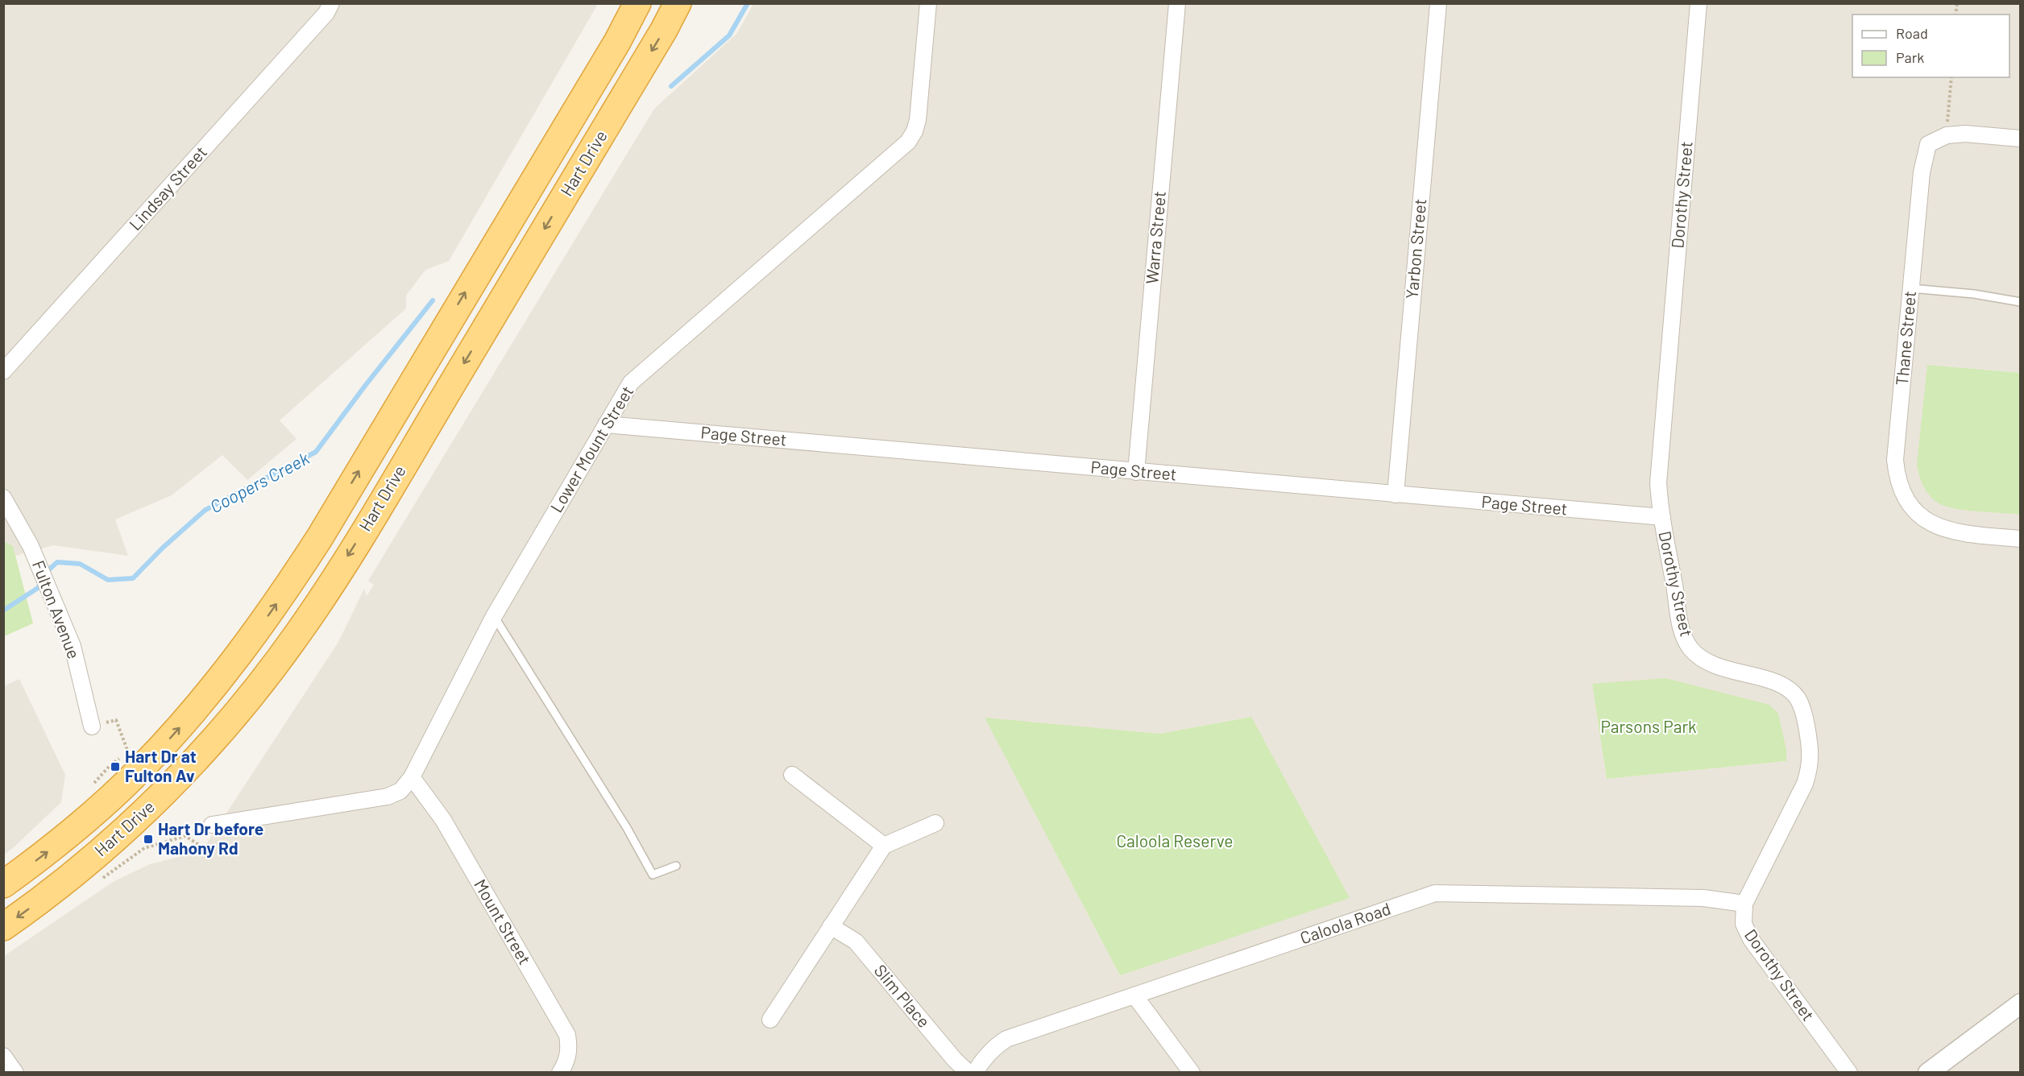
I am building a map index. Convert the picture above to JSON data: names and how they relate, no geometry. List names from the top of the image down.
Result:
{
  "streets": {
    "highway": ["Hart Drive"],
    "street": [
      "Lindsay Street",
      "Dorothy Street",
      "Warra Street",
      "Yarbon Street",
      "Thane Street",
      "Page Street",
      "Lower Mount Street",
      "Fulton Avenue",
      "Mount Street",
      "Caloola Road",
      "Slim Place"
    ]
  },
  "crossings": [
    ["Dorothy Street", "Page Street"],
    ["Dorothy Street", "Caloola Road"],
    ["Warra Street", "Page Street"],
    ["Yarbon Street", "Page Street"],
    ["Page Street", "Lower Mount Street"],
    ["Lower Mount Street", "Mount Street"]
  ],
  "water": ["Coopers Creek"],
  "parks": ["Parsons Park", "Caloola Reserve"],
  "places": {
    "transit": ["Hart Dr at Fulton Av", "Hart Dr before Mahony Rd"]
  },
  "legend": ["Road", "Park"]
}
